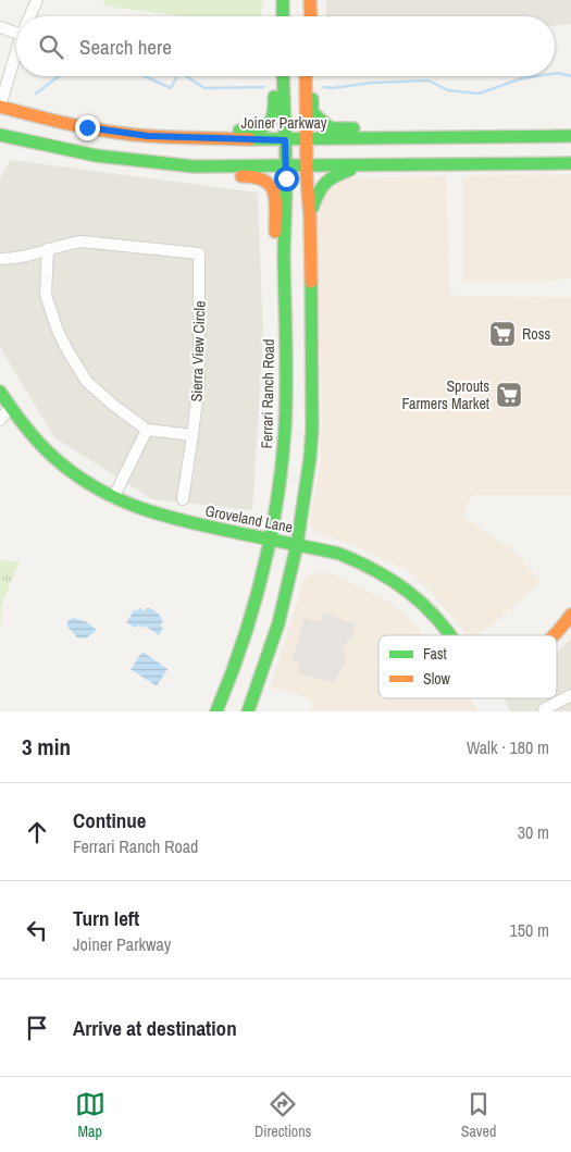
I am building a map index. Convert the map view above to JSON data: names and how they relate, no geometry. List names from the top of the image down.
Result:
{
  "streets": {
    "main road": ["Joiner Parkway", "Ferrari Ranch Road", "Groveland Lane"],
    "street": ["Sierra View Circle"]
  },
  "crossings": [
    ["Joiner Parkway", "Ferrari Ranch Road"],
    ["Ferrari Ranch Road", "Groveland Lane"]
  ],
  "places": {
    "supermarket": ["Ross", "Sprouts Farmers Market"]
  },
  "legend": ["Fast", "Slow"],
  "page": {
    "search": "Search here",
    "heading": ["3 min", "Walk · 180 m"],
    "list": [
      ["Continue", "Ferrari Ranch Road", "30 m"],
      ["Turn left", "Joiner Parkway", "150 m"],
      "Arrive at destination"
    ],
    "nav": ["Map", "Directions", "Saved"]
  }
}
